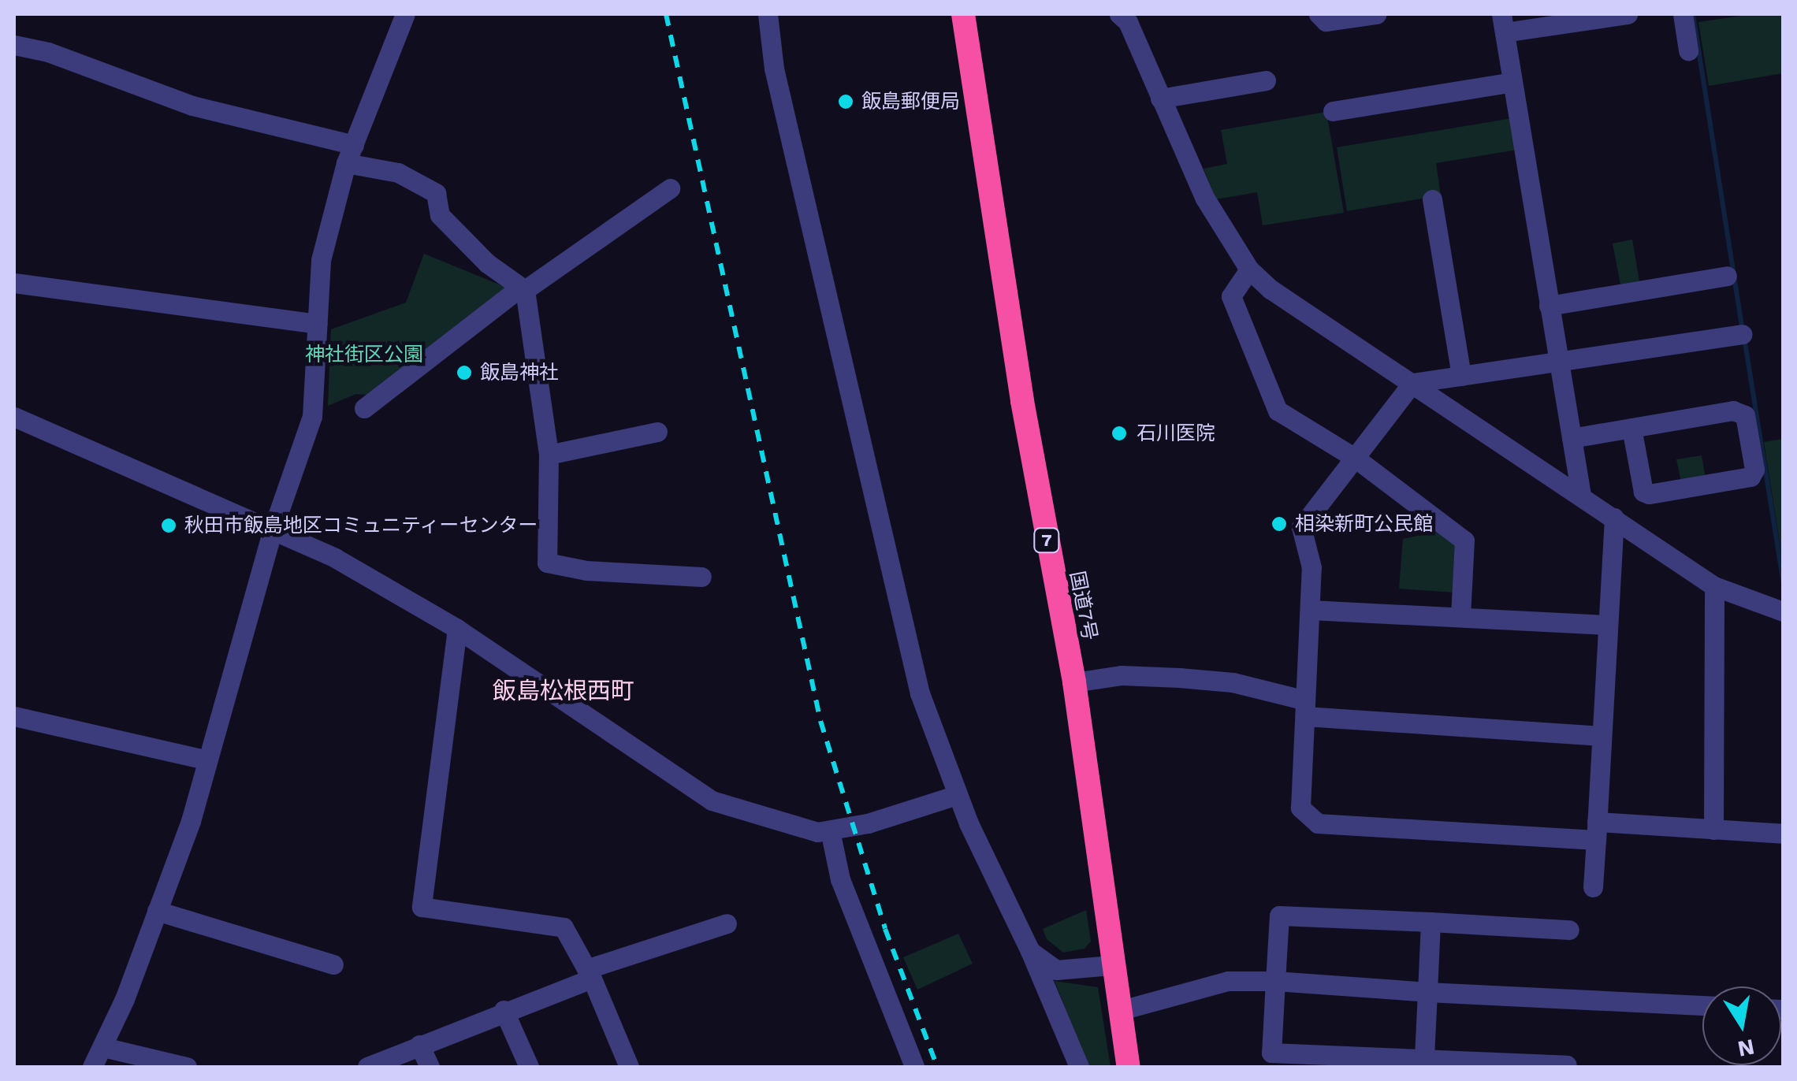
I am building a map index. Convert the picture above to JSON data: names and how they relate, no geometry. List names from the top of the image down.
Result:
{
  "streets": {
    "highway": ["7", "国道7号"]
  },
  "districts": ["飯島松根西町"],
  "parks": ["神社街区公園"],
  "places": [
    "飯島郵便局",
    "飯島神社",
    "石川医院",
    "相染新町公民館",
    "秋田市飯島地区コミュニティーセンター"
  ],
  "north": "bottom"
}
